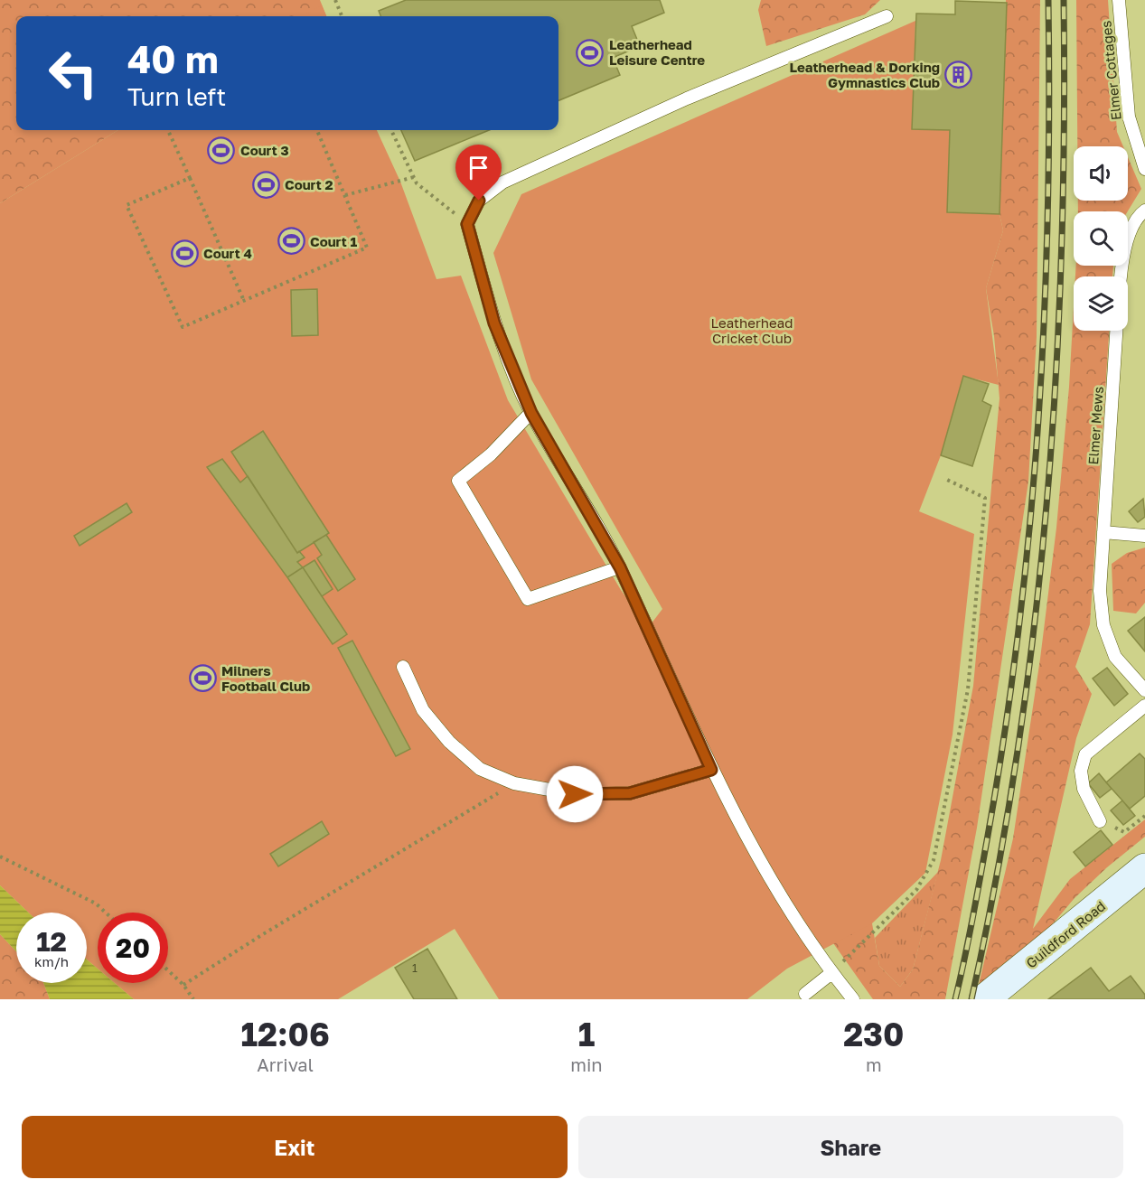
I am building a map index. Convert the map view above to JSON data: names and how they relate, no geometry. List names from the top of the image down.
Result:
{
  "streets": {
    "main road": ["Guildford Road"],
    "lane": ["Elmer Cottages", "Elmer Mews"]
  },
  "parks": ["Leatherhead Cricket Club"],
  "places": {
    "sports": [
      "Leatherhead Leisure Centre",
      "Court 3",
      "Court 2",
      "Court 1",
      "Court 4",
      "Milners Football Club"
    ],
    "building": ["Leatherhead & Dorking Gymnastics Club"]
  },
  "house_numbers": ["1"],
  "page": {
    "turn": ["40 m", "Turn left"],
    "speed": "12 km/h",
    "limit": "20",
    "eta": [
      "12:06",
      "Arrival",
      "1",
      "min",
      "230",
      "m"
    ],
    "buttons": ["Exit", "Share"]
  }
}
